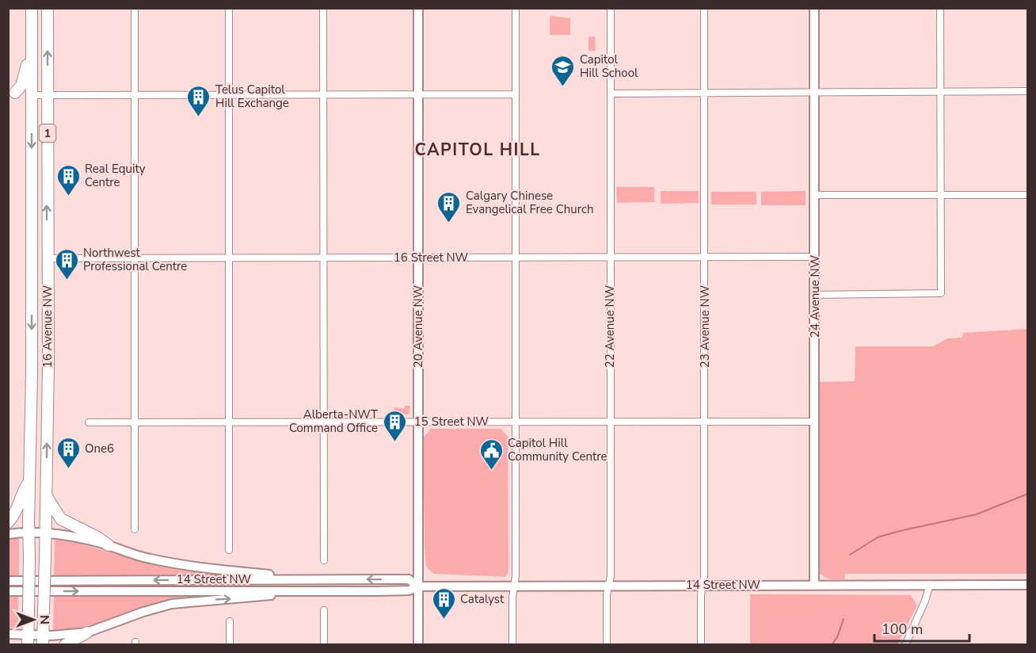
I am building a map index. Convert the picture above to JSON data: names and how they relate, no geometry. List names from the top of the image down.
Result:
{
  "streets": {
    "highway": ["1", "16 Avenue NW"],
    "main road": ["24 Avenue NW", "20 Avenue NW", "14 Street NW"],
    "street": [
      "16 Street NW",
      "22 Avenue NW",
      "23 Avenue NW",
      "15 Street NW"
    ]
  },
  "crossings": [
    ["16 Street NW", "24 Avenue NW"],
    ["16 Street NW", "16 Avenue NW"],
    ["16 Street NW", "20 Avenue NW"],
    ["16 Street NW", "22 Avenue NW"],
    ["16 Street NW", "23 Avenue NW"],
    ["24 Avenue NW", "15 Street NW"],
    ["24 Avenue NW", "14 Street NW"],
    ["20 Avenue NW", "15 Street NW"],
    ["20 Avenue NW", "14 Street NW"],
    ["22 Avenue NW", "15 Street NW"],
    ["22 Avenue NW", "14 Street NW"],
    ["23 Avenue NW", "15 Street NW"],
    ["23 Avenue NW", "14 Street NW"]
  ],
  "districts": ["CAPITOL HILL"],
  "places": {
    "school or university": ["Capitol Hill School"],
    "building": [
      "Telus Capitol Hill Exchange",
      "Real Equity Centre",
      "Calgary Chinese Evangelical Free Church",
      "Northwest Professional Centre",
      "Alberta-NWT Command Office",
      "One6",
      "Catalyst"
    ],
    "public building": ["Capitol Hill Community Centre"]
  },
  "scale_bar": "100 m",
  "north": "right"
}
